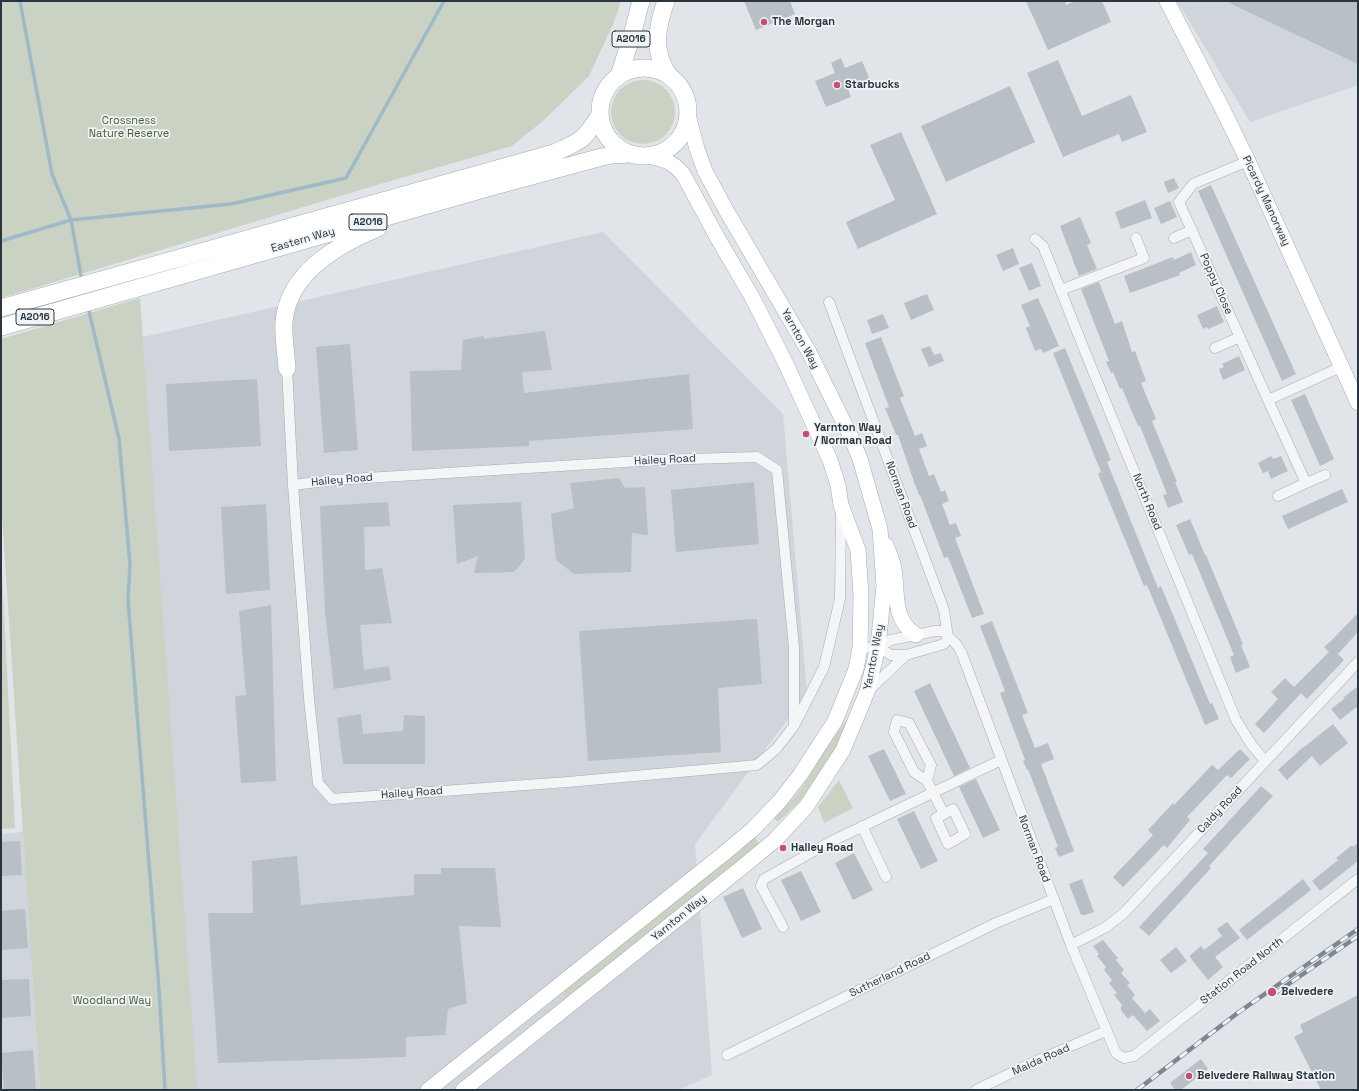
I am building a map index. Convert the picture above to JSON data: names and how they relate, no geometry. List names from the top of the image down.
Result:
{
  "streets": {
    "main road": ["A2016", "Eastern Way"],
    "street": [
      "Picardy Manorway",
      "Poppy Close",
      "Yarnton Way",
      "Hailey Road",
      "Norman Road",
      "North Road",
      "Caldy Road",
      "Station Road North",
      "Sutherland Road",
      "Maida Road"
    ]
  },
  "crossings": [
    ["A2016", "Eastern Way"],
    ["A2016", "Yarnton Way"],
    ["Picardy Manorway", "Poppy Close"],
    ["Eastern Way", "Yarnton Way"],
    ["Yarnton Way", "Hailey Road"],
    ["Yarnton Way", "Norman Road"],
    ["Norman Road", "Caldy Road"],
    ["Norman Road", "Station Road North"],
    ["Norman Road", "Sutherland Road"],
    ["Norman Road", "Maida Road"],
    ["North Road", "Caldy Road"]
  ],
  "parks": ["Crossness Nature Reserve", "Woodland Way"],
  "places": [
    "The Morgan",
    "Starbucks",
    "Yarnton Way / Norman Road",
    "Hailey Road",
    "Belvedere",
    "Belvedere Railway Station"
  ]
}
